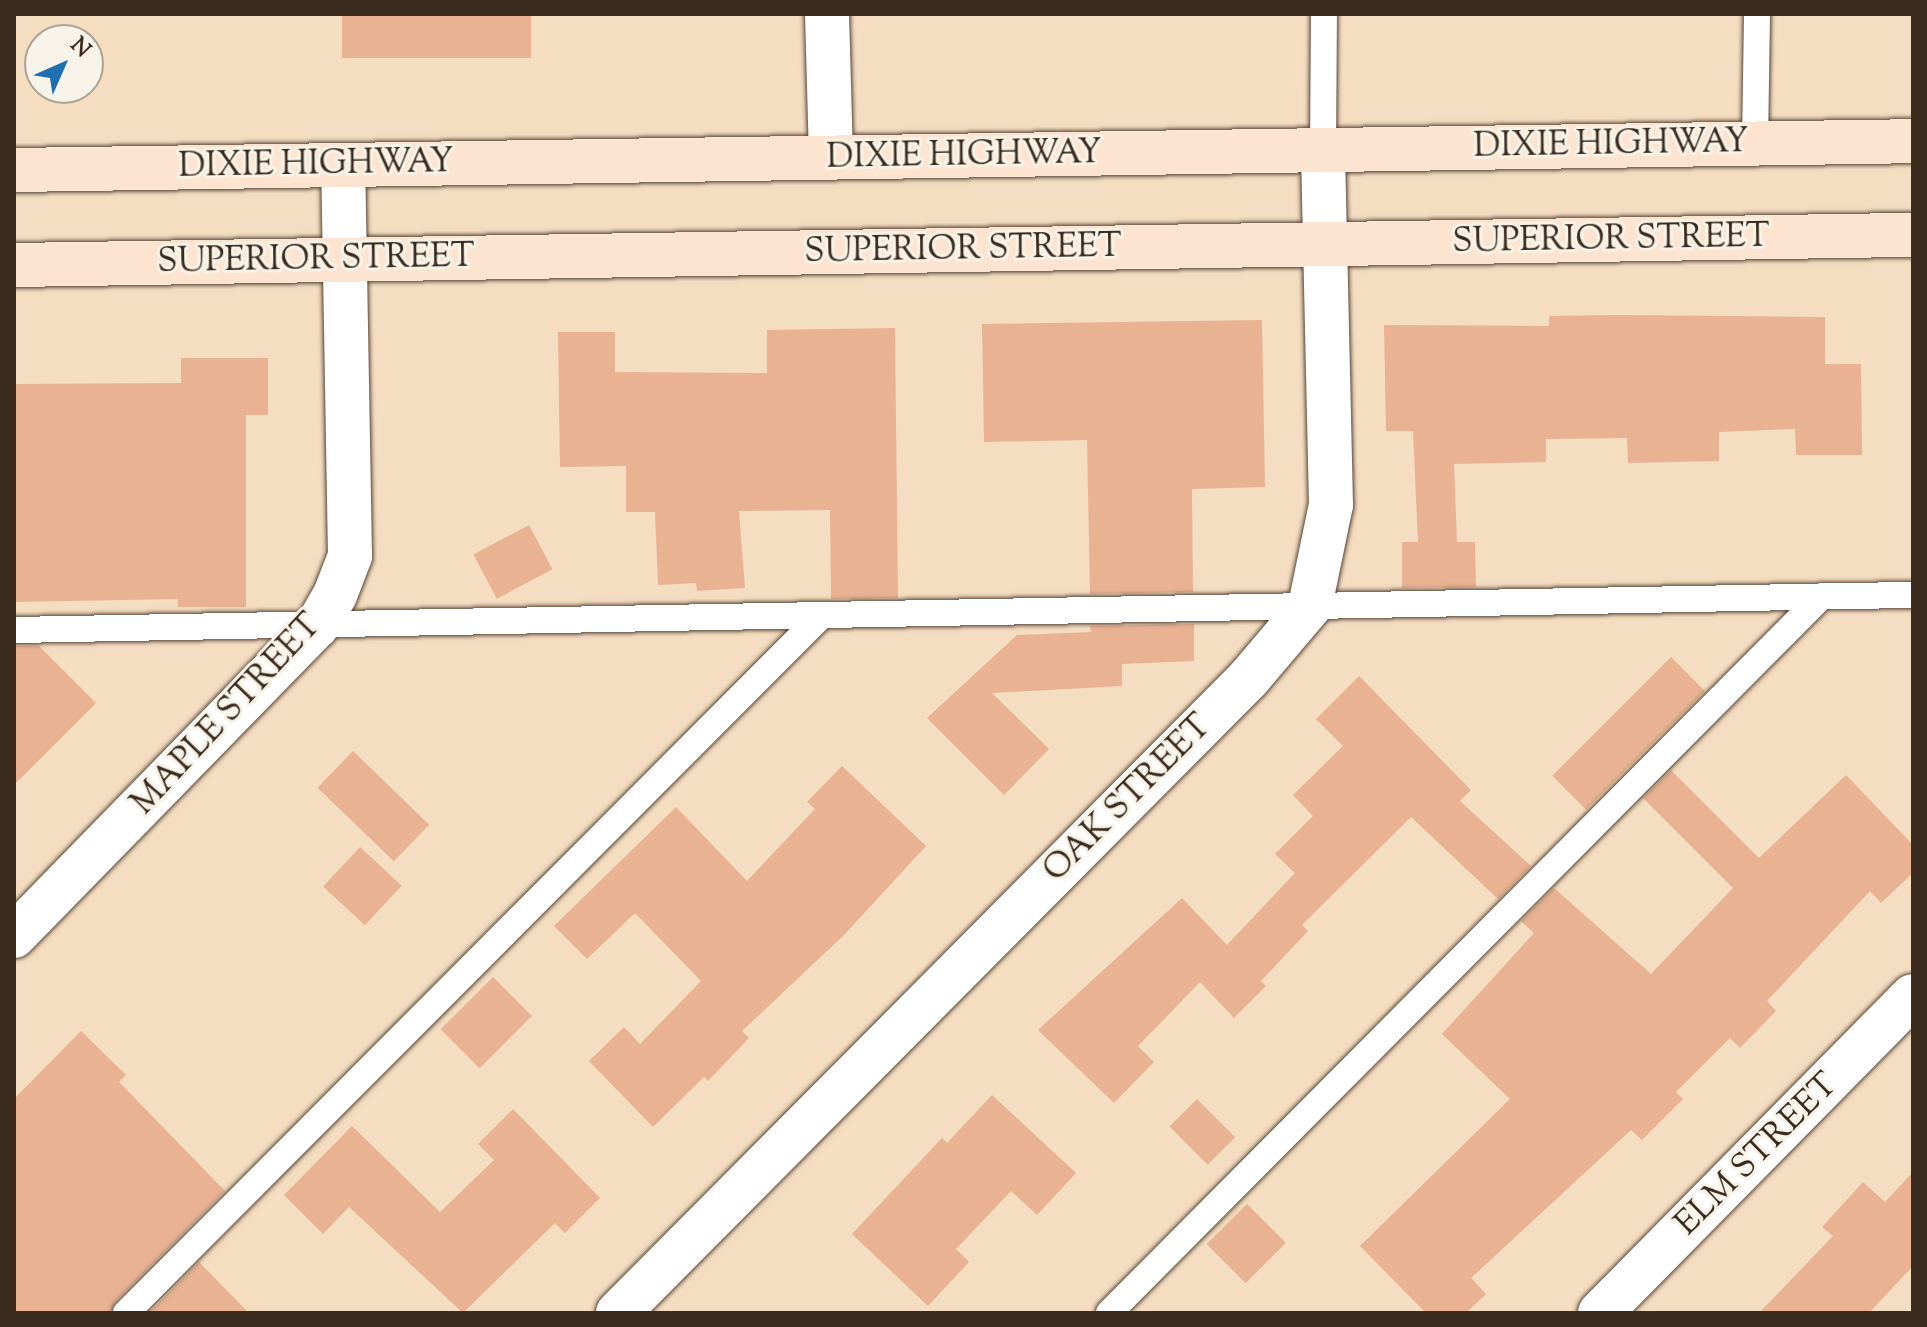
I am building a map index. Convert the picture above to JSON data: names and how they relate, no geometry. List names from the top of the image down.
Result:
{
  "streets": {
    "main road": ["DIXIE HIGHWAY", "SUPERIOR STREET"],
    "street": ["MAPLE STREET", "OAK STREET", "ELM STREET"]
  },
  "crossings": [
    ["DIXIE HIGHWAY", "MAPLE STREET"],
    ["DIXIE HIGHWAY", "OAK STREET"],
    ["SUPERIOR STREET", "MAPLE STREET"],
    ["SUPERIOR STREET", "OAK STREET"]
  ],
  "north": "top right"
}
